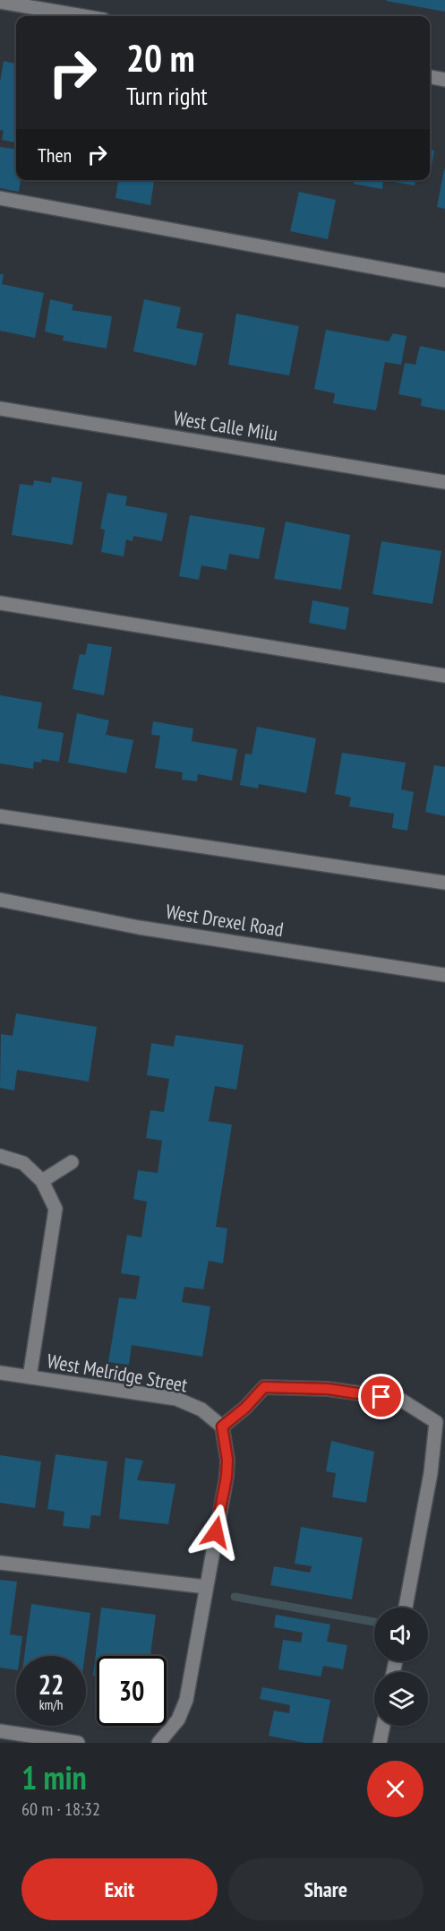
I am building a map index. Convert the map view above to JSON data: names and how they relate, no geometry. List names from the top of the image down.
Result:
{
  "streets": {
    "street": ["West Calle Milu", "West Drexel Road", "West Melridge Street"]
  },
  "page": {
    "turn": ["20 m", "Turn right"],
    "then": "Then",
    "speed": "22 km/h",
    "limit": "30",
    "heading": ["1 min", "60 m · 18:32"],
    "buttons": ["Exit", "Share"]
  }
}
